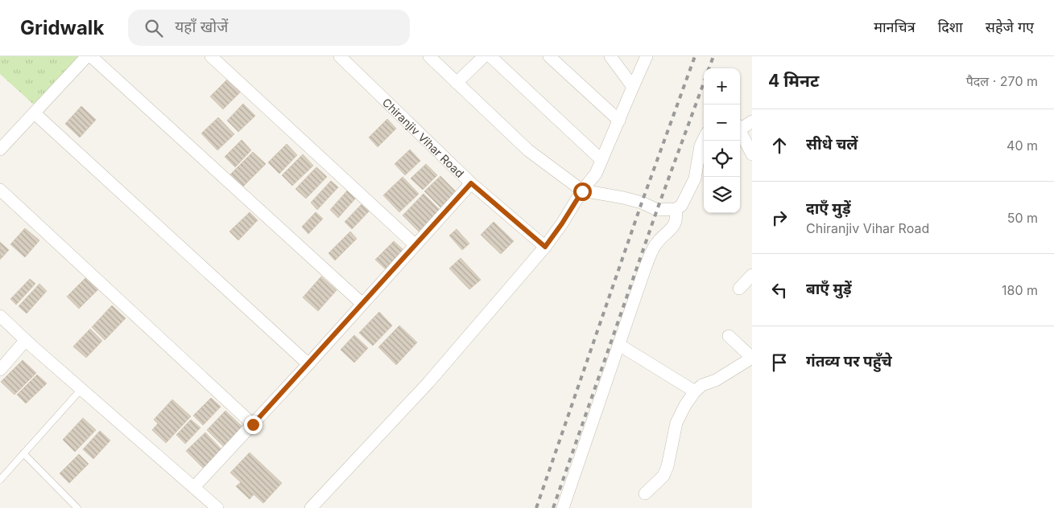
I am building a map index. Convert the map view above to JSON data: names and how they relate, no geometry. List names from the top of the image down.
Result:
{
  "streets": {
    "street": ["Chiranjiv Vihar Road"]
  },
  "page": {
    "header": "Gridwalk",
    "search": "यहाँ खोजें",
    "nav": ["मानचित्र", "दिशा", "सहेजे गए"],
    "heading": ["4 मिनट", "पैदल · 270 m"],
    "map_buttons": ["+", "−"],
    "list": [
      ["सीधे चलें", "40 m"],
      ["दाएँ मुड़ें", "Chiranjiv Vihar Road", "50 m"],
      ["बाएँ मुड़ें", "180 m"],
      "गंतव्य पर पहुँचे"
    ]
  }
}
